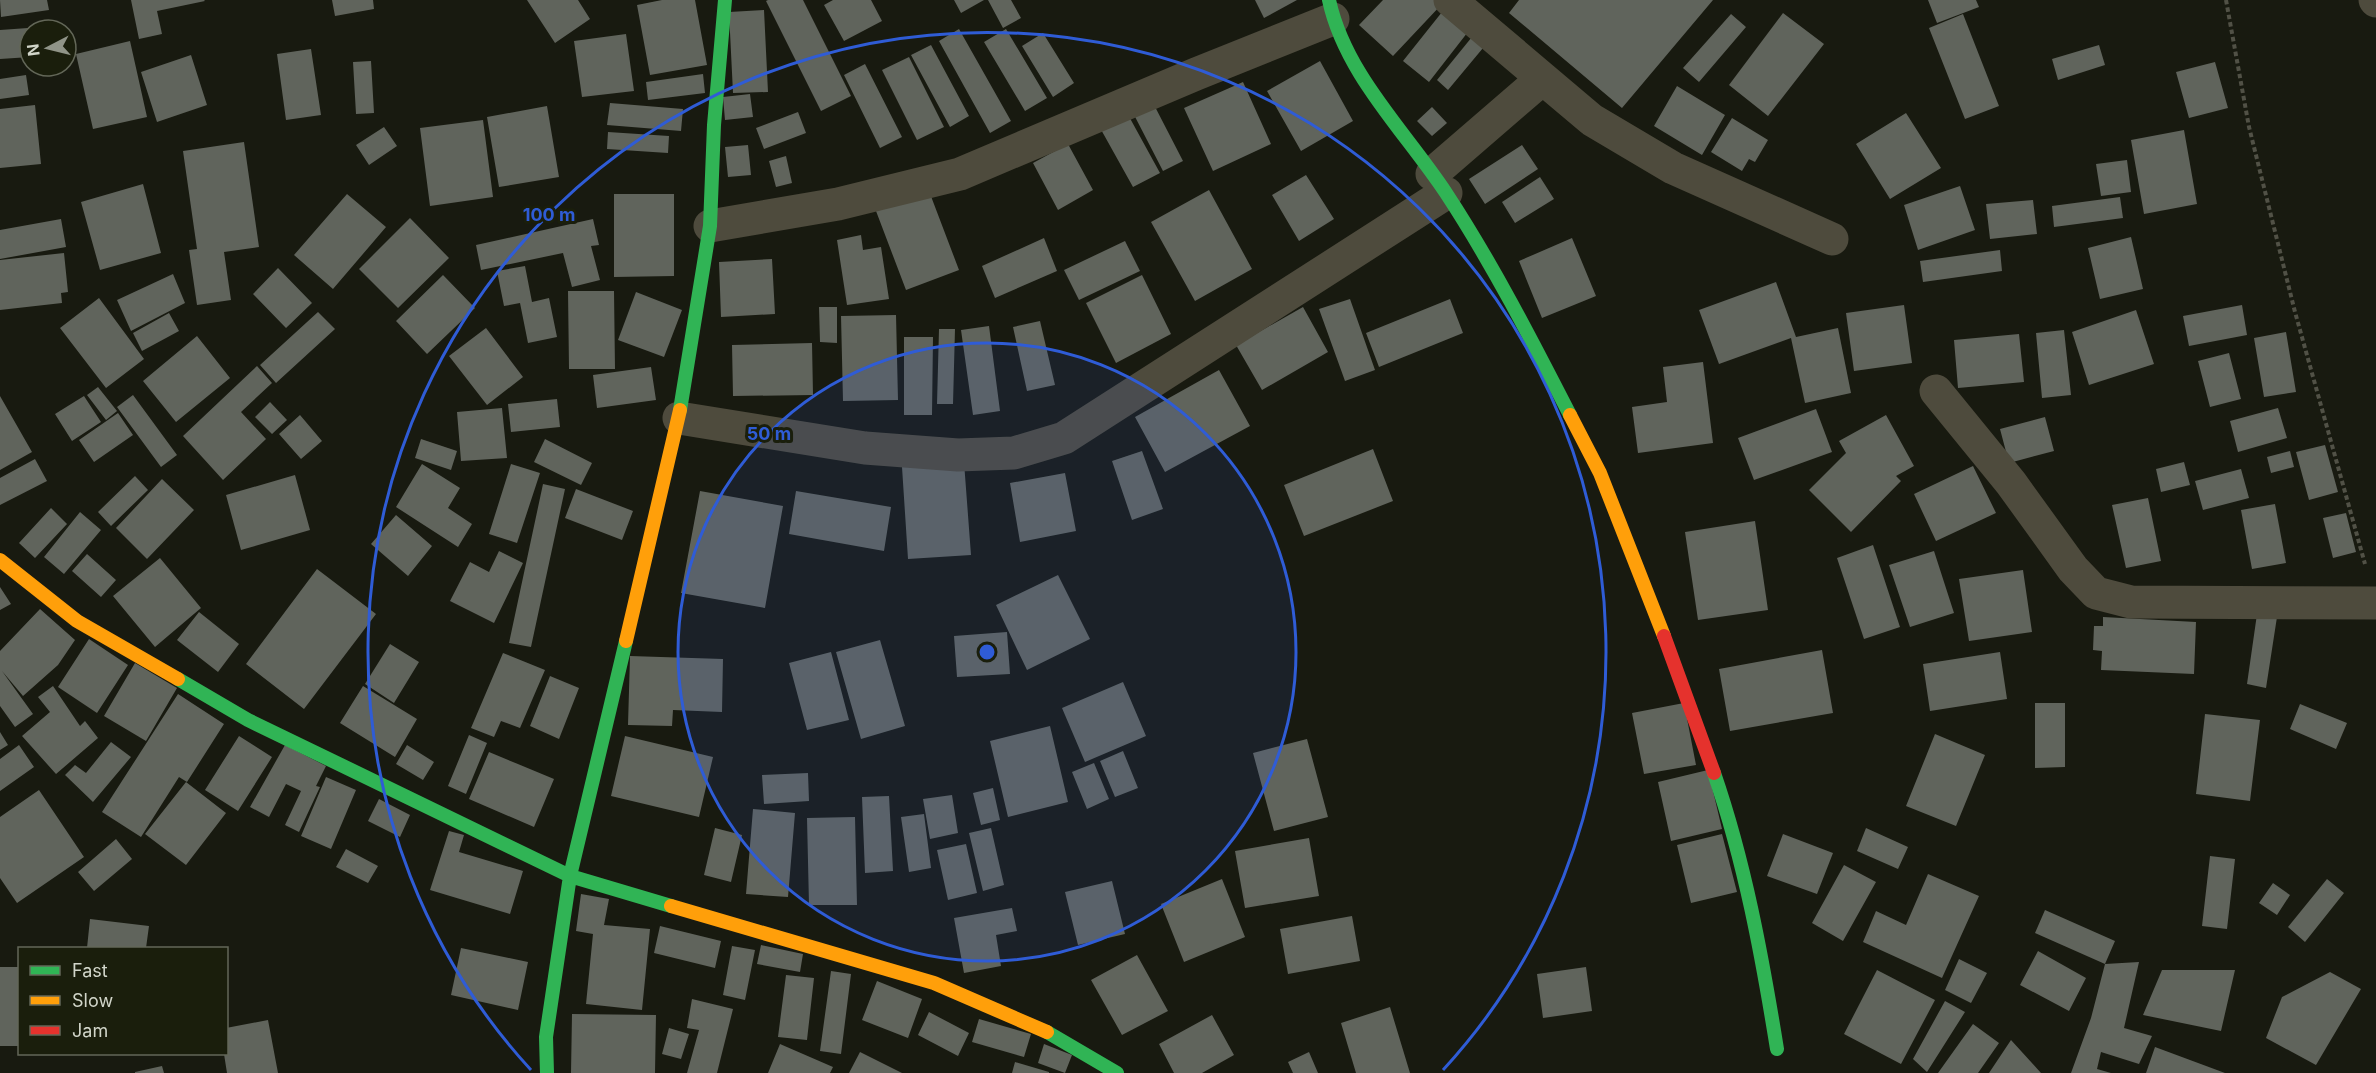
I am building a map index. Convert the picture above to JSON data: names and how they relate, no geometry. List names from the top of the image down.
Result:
{
  "legend": ["Fast", "Slow", "Jam"],
  "north": "left",
  "rings": ["100 m", "50 m"]
}
